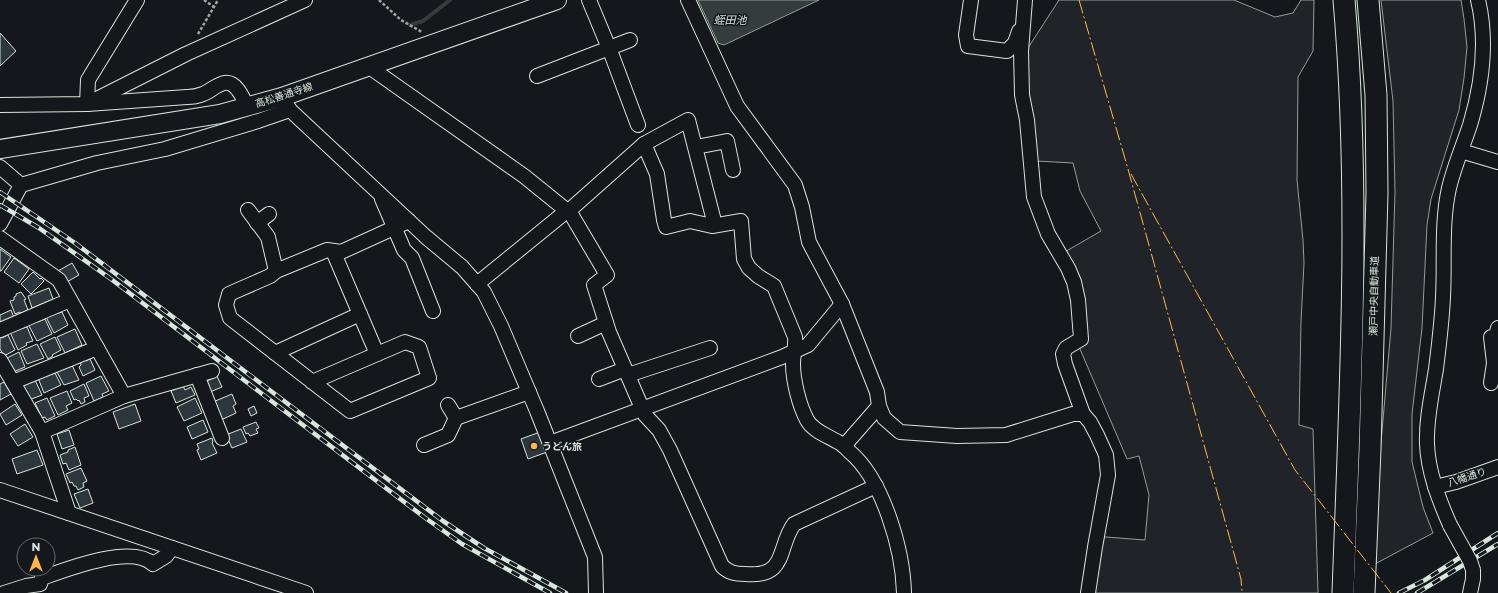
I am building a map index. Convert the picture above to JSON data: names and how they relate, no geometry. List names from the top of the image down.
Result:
{
  "streets": {
    "highway": ["瀬戸中央自動車道"],
    "main road": ["高松善通寺線"],
    "street": ["八幡通り"]
  },
  "water": ["蛭田池"],
  "places": ["うどん旅"],
  "north": "top"
}
